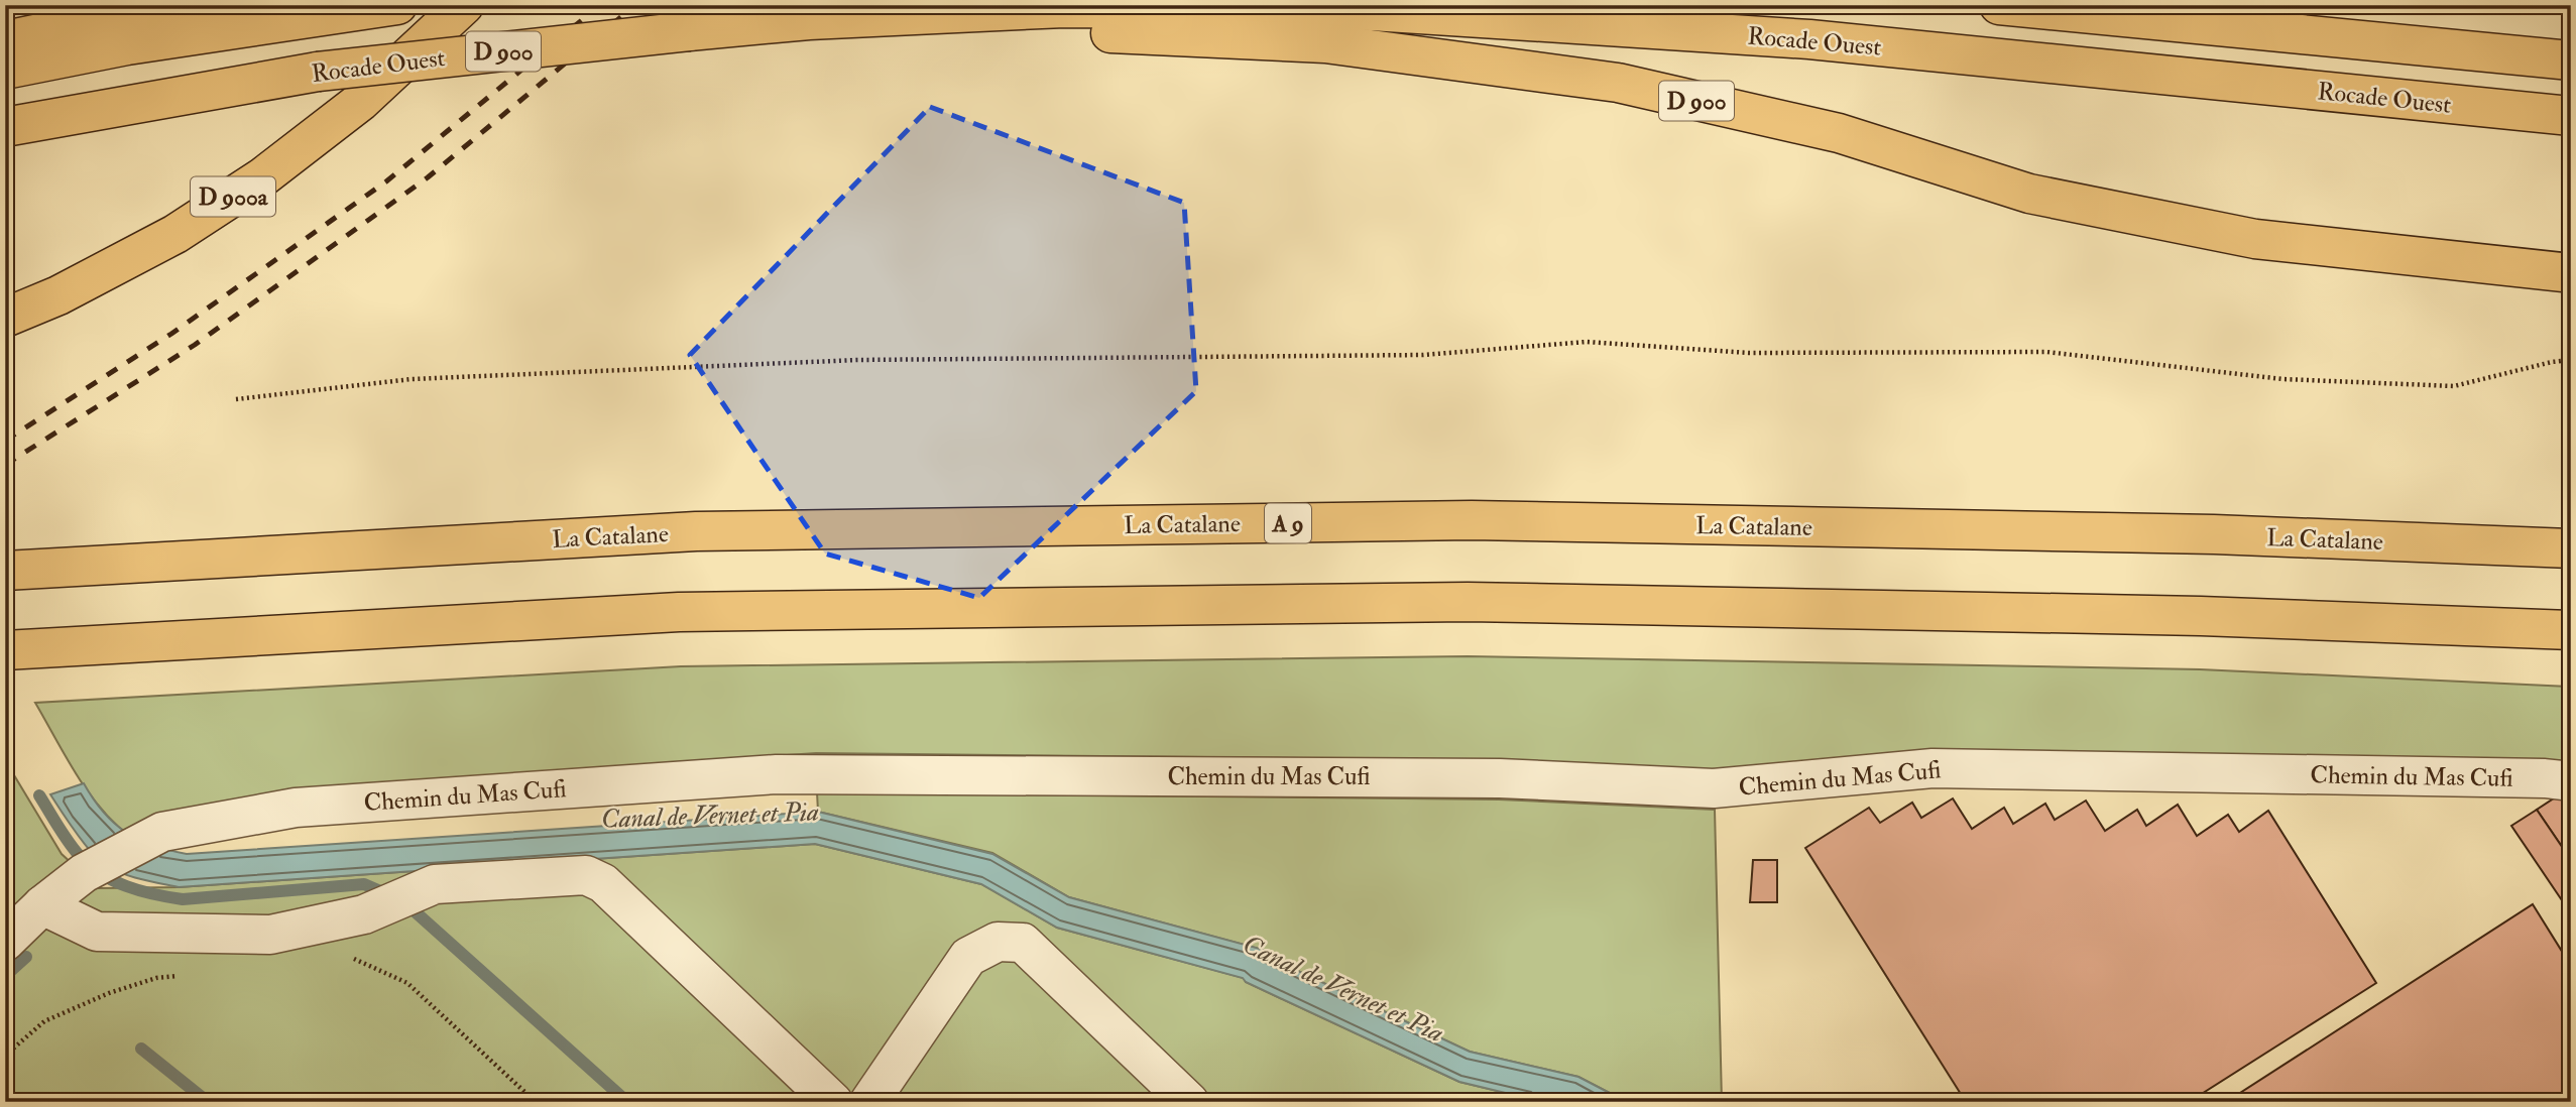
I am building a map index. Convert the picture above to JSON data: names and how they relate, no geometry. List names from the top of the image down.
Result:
{
  "streets": {
    "highway": [
      "Rocade Ouest",
      "D 900",
      "D 900a",
      "A 9",
      "La Catalane"
    ],
    "street": ["Chemin du Mas Cufi"]
  },
  "crossings": [
    ["Rocade Ouest", "D 900"]
  ],
  "water": ["Canal de Vernet et Pia"]
}
